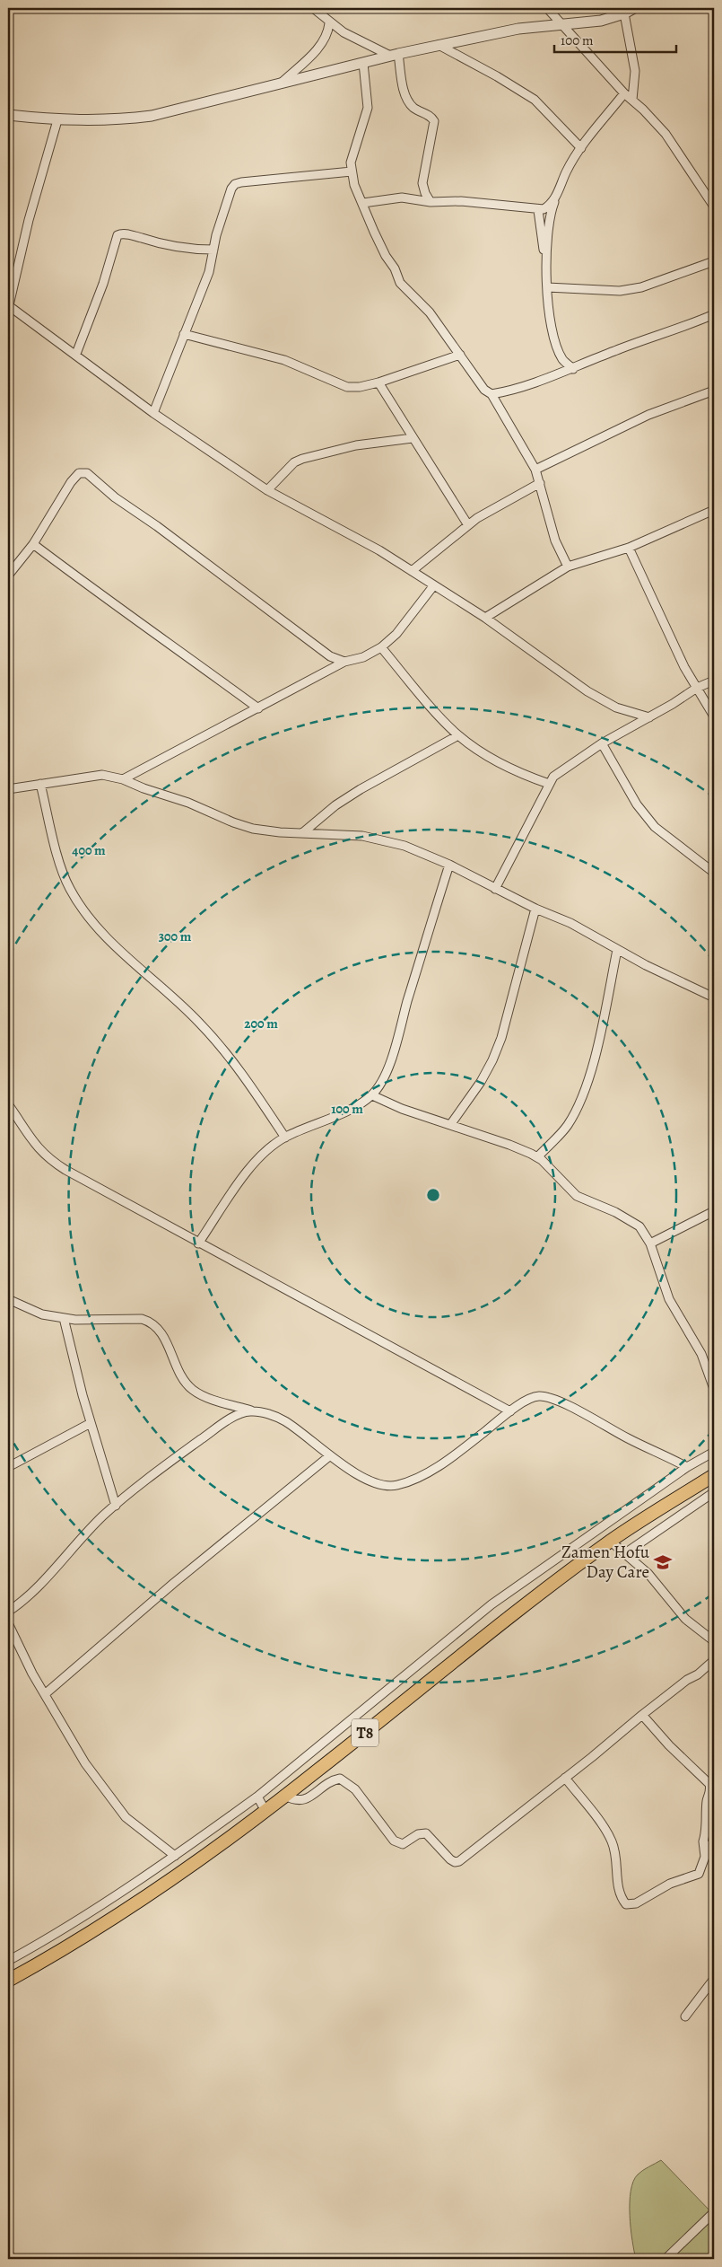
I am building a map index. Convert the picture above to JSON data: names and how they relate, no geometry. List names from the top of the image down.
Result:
{
  "streets": {
    "main road": ["T8"]
  },
  "places": {
    "school or university": ["Zamen Hofu Day Care"]
  },
  "scale_bar": "100 m",
  "rings": [
    "400 m",
    "300 m",
    "200 m",
    "100 m"
  ]
}
